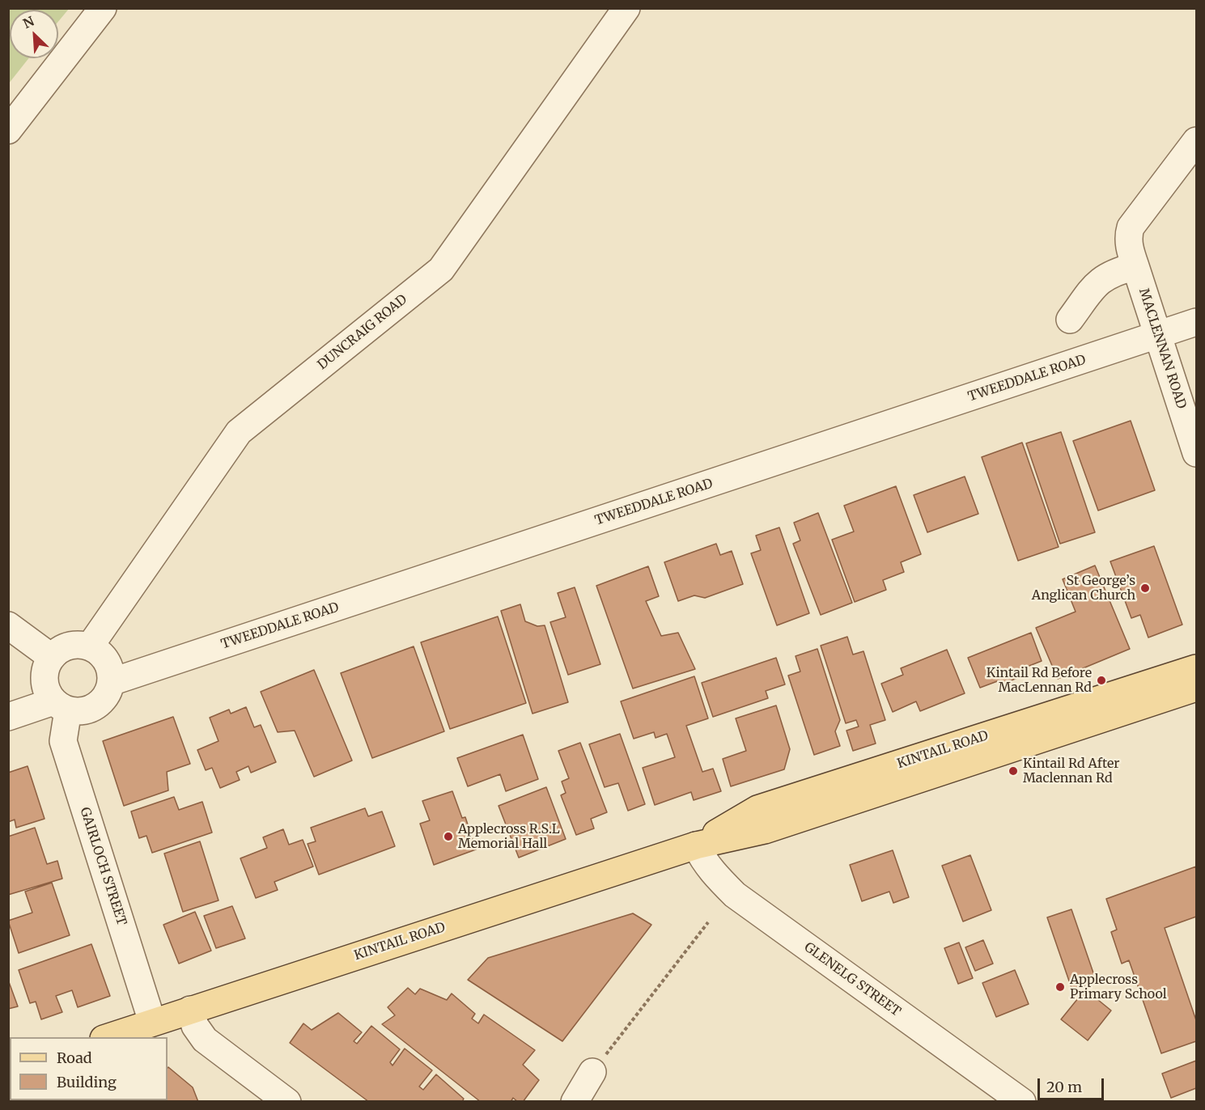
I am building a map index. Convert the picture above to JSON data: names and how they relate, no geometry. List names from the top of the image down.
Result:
{
  "streets": {
    "main road": ["KINTAIL ROAD"],
    "street": [
      "DUNCRAIG ROAD",
      "MACLENNAN ROAD",
      "TWEEDDALE ROAD",
      "GAIRLOCH STREET",
      "GLENELG STREET"
    ]
  },
  "crossings": [
    ["DUNCRAIG ROAD", "TWEEDDALE ROAD"],
    ["DUNCRAIG ROAD", "GAIRLOCH STREET"],
    ["MACLENNAN ROAD", "TWEEDDALE ROAD"],
    ["TWEEDDALE ROAD", "GAIRLOCH STREET"],
    ["KINTAIL ROAD", "GAIRLOCH STREET"],
    ["KINTAIL ROAD", "GLENELG STREET"]
  ],
  "places": [
    "St George’s Anglican Church",
    "Kintail Rd Before MacLennan Rd",
    "Kintail Rd After Maclennan Rd",
    "Applecross R.S.L Memorial Hall",
    "Applecross Primary School"
  ],
  "legend": ["Road", "Building"],
  "scale_bar": "20 m",
  "north": "top left"
}
